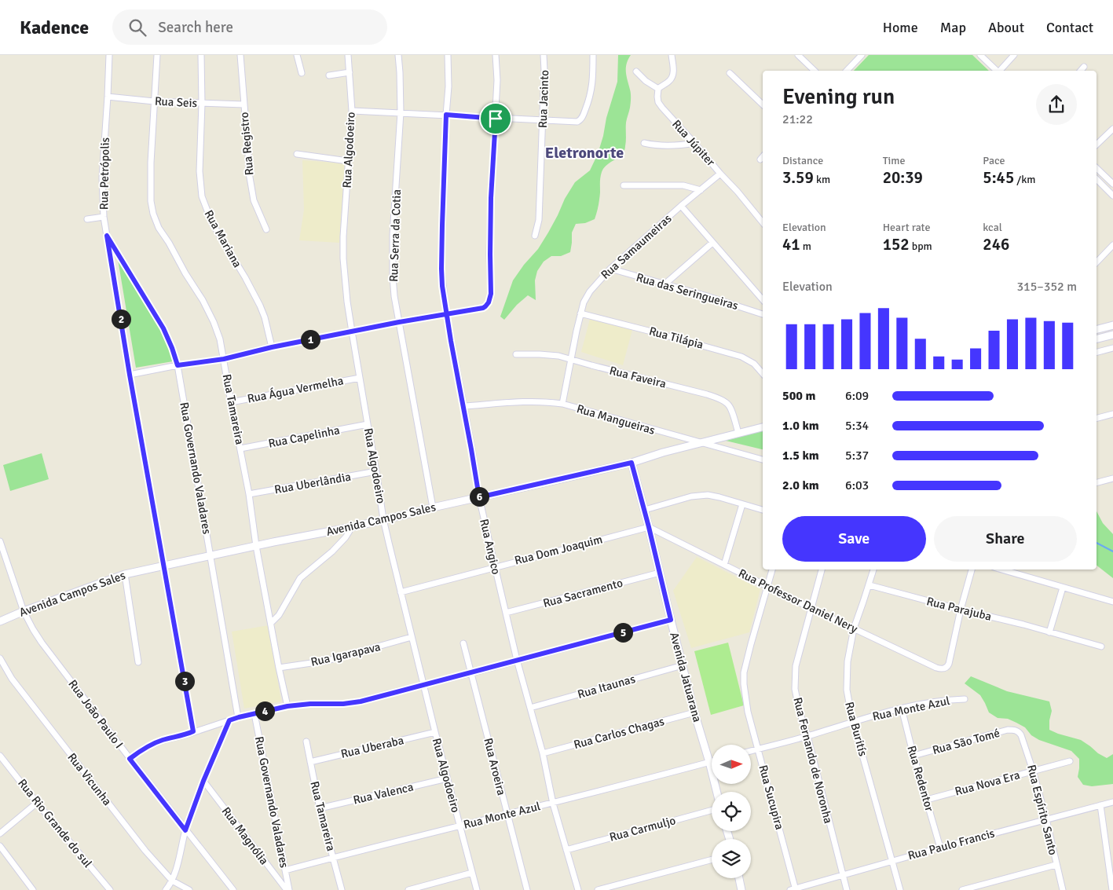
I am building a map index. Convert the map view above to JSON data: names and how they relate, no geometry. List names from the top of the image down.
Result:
{
  "streets": {
    "street": [
      "Rua Jacinto",
      "Rua Seis",
      "Rua Júpiter",
      "Rua Registro",
      "Rua Algodoeiro",
      "Rua Petrópolis",
      "Rua Serra da Cotia",
      "Rua Mariana",
      "Rua Samaumeiras",
      "Rua das Seringueiras",
      "Rua Tilápia",
      "Rua Faveira",
      "Rua Água Vermelha",
      "Rua Tamareira",
      "Rua Mangueiras",
      "Rua Capelinha",
      "Rua Governando Valadares",
      "Rua Uberlândia",
      "Avenida Campos Sales",
      "Rua Angico",
      "Rua Dom Joaquim",
      "Rua Sacramento",
      "Rua Professor Daniel Nery",
      "Rua Parajuba",
      "Rua Igarapava",
      "Avenida Jatuarana",
      "Rua Itaunas",
      "Rua Monte Azul",
      "Rua João Paulo I",
      "Rua Buritís",
      "Rua Carlos Chagas",
      "Rua São Tomé",
      "Rua Uberaba",
      "Rua Fernando de Noronha",
      "Rua Aroeira",
      "Rua Redentor",
      "Rua Vicunha",
      "Rua Nova Era",
      "Rua Valenca",
      "Rua Sucupira",
      "Rua Espírito Santo",
      "Rua Rio Grande do sul",
      "Rua Carmuljo",
      "Rua Magnólia",
      "Rua Paulo Francis"
    ]
  },
  "crossings": [
    ["Rua Seis", "Rua Registro"],
    ["Rua Seis", "Rua Petrópolis"],
    ["Rua Seis", "Rua Mariana"],
    ["Rua Seis", "Rua Tamareira"],
    ["Rua Júpiter", "Rua Samaumeiras"],
    ["Rua Algodoeiro", "Rua Água Vermelha"],
    ["Rua Algodoeiro", "Rua Capelinha"],
    ["Rua Algodoeiro", "Rua Uberlândia"],
    ["Rua Algodoeiro", "Avenida Campos Sales"],
    ["Rua Algodoeiro", "Rua Dom Joaquim"],
    ["Rua Algodoeiro", "Rua Igarapava"],
    ["Rua Algodoeiro", "Rua Monte Azul"],
    ["Rua Algodoeiro", "Rua Uberaba"],
    ["Rua Algodoeiro", "Rua Valenca"],
    ["Rua Petrópolis", "Rua Governando Valadares"],
    ["Rua Petrópolis", "Avenida Campos Sales"],
    ["Rua Serra da Cotia", "Avenida Campos Sales"],
    ["Rua Samaumeiras", "Rua das Seringueiras"],
    ["Rua Samaumeiras", "Rua Tilápia"],
    ["Rua Samaumeiras", "Rua Faveira"],
    ["Rua Samaumeiras", "Rua Mangueiras"],
    ["Rua Faveira", "Avenida Campos Sales"],
    ["Rua Água Vermelha", "Rua Tamareira"],
    ["Rua Tamareira", "Rua Capelinha"],
    ["Rua Tamareira", "Rua Uberlândia"],
    ["Rua Tamareira", "Avenida Campos Sales"],
    ["Rua Tamareira", "Rua Igarapava"],
    ["Rua Tamareira", "Rua Monte Azul"],
    ["Rua Tamareira", "Rua Uberaba"],
    ["Rua Tamareira", "Rua Valenca"],
    ["Rua Mangueiras", "Avenida Campos Sales"],
    ["Rua Mangueiras", "Rua Angico"],
    ["Rua Governando Valadares", "Avenida Campos Sales"],
    ["Rua Governando Valadares", "Rua Monte Azul"],
    ["Rua Governando Valadares", "Rua Magnólia"],
    ["Avenida Campos Sales", "Rua Angico"],
    ["Avenida Campos Sales", "Avenida Jatuarana"],
    ["Avenida Campos Sales", "Rua João Paulo I"],
    ["Rua Angico", "Rua Dom Joaquim"],
    ["Rua Angico", "Rua Sacramento"],
    ["Rua Angico", "Rua Itaunas"],
    ["Rua Angico", "Rua Monte Azul"],
    ["Rua Angico", "Rua Carlos Chagas"],
    ["Rua Angico", "Rua Carmuljo"],
    ["Rua Dom Joaquim", "Rua Professor Daniel Nery"],
    ["Rua Dom Joaquim", "Avenida Jatuarana"],
    ["Rua Sacramento", "Avenida Jatuarana"],
    ["Rua Professor Daniel Nery", "Rua Parajuba"],
    ["Rua Professor Daniel Nery", "Avenida Jatuarana"],
    ["Rua Professor Daniel Nery", "Rua Buritís"],
    ["Rua Professor Daniel Nery", "Rua Fernando de Noronha"],
    ["Rua Professor Daniel Nery", "Rua Sucupira"],
    ["Rua Parajuba", "Rua Buritís"],
    ["Avenida Jatuarana", "Rua Itaunas"],
    ["Avenida Jatuarana", "Rua Monte Azul"],
    ["Avenida Jatuarana", "Rua Carlos Chagas"],
    ["Rua Monte Azul", "Rua Buritís"],
    ["Rua Monte Azul", "Rua Fernando de Noronha"],
    ["Rua Monte Azul", "Rua Aroeira"],
    ["Rua Monte Azul", "Rua Redentor"],
    ["Rua Monte Azul", "Rua Sucupira"],
    ["Rua Buritís", "Rua Paulo Francis"],
    ["Rua São Tomé", "Rua Redentor"],
    ["Rua São Tomé", "Rua Espírito Santo"],
    ["Rua Fernando de Noronha", "Rua Paulo Francis"],
    ["Rua Redentor", "Rua Nova Era"],
    ["Rua Redentor", "Rua Paulo Francis"],
    ["Rua Nova Era", "Rua Espírito Santo"],
    ["Rua Sucupira", "Rua Paulo Francis"],
    ["Rua Espírito Santo", "Rua Paulo Francis"]
  ],
  "districts": ["Eletronorte"],
  "north": "right",
  "page": {
    "header": "Kadence",
    "search": "Search here",
    "nav": [
      "Home",
      "Map",
      "About",
      "Contact"
    ],
    "heading": ["Evening run", "21:22"],
    "stats": [
      ["Distance", "3.59 km"],
      ["Time", "20:39"],
      ["Pace", "5:45 /km"],
      ["Elevation", "41 m"],
      ["Heart rate", "152 bpm"],
      ["kcal", "246"]
    ],
    "chart": ["Elevation", "315–352 m"],
    "pins": [
      "2",
      "1",
      "6",
      "5",
      "3",
      "4"
    ],
    "list": [
      {
        "name": "500 m",
        "note": "6:09"
      },
      {
        "name": "1.0 km",
        "note": "5:34"
      },
      {
        "name": "1.5 km",
        "note": "5:37"
      },
      {
        "name": "2.0 km",
        "note": "6:03"
      }
    ],
    "buttons": ["Save", "Share"]
  }
}
